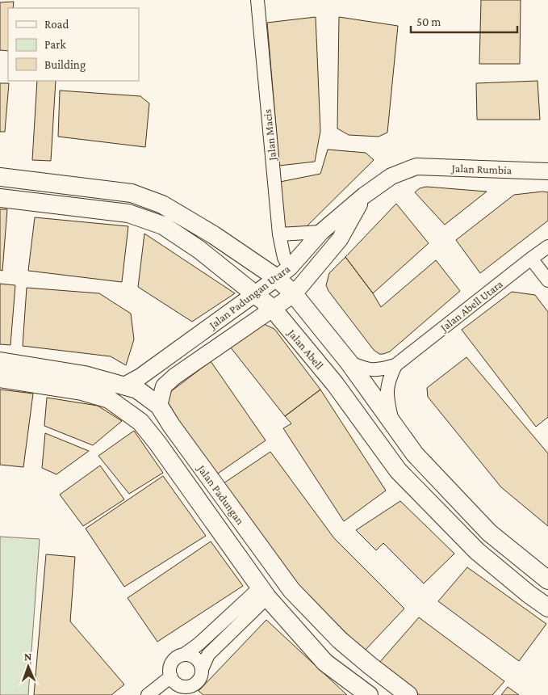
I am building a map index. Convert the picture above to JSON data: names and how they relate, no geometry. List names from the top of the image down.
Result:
{
  "streets": {
    "main road": ["Jalan Abell", "Jalan Padungan"],
    "street": [
      "Jalan Macis",
      "Jalan Rumbia",
      "Jalan Padungan Utara",
      "Jalan Abell Utara"
    ]
  },
  "crossings": [
    ["Jalan Macis", "Jalan Padungan Utara"],
    ["Jalan Rumbia", "Jalan Padungan Utara"],
    ["Jalan Padungan Utara", "Jalan Abell"],
    ["Jalan Padungan Utara", "Jalan Padungan"]
  ],
  "legend": ["Road", "Park", "Building"],
  "scale_bar": "50 m",
  "north": "top"
}
